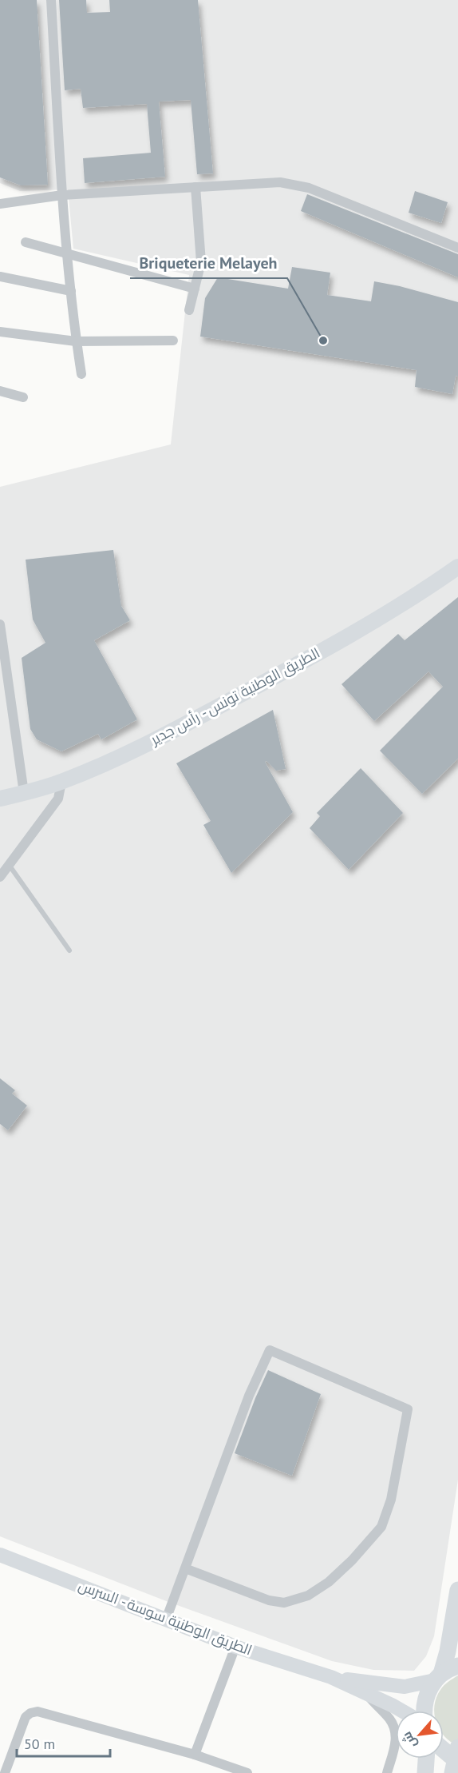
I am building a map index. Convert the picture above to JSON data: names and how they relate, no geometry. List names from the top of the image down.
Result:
{
  "streets": {
    "main road": ["الطريق الوطنية تونس - رأس جدير", "الطريق الوطنية سوسة - السرس"]
  },
  "places": ["Briqueterie Melayeh"],
  "scale_bar": "50 m",
  "north": "bottom left"
}
